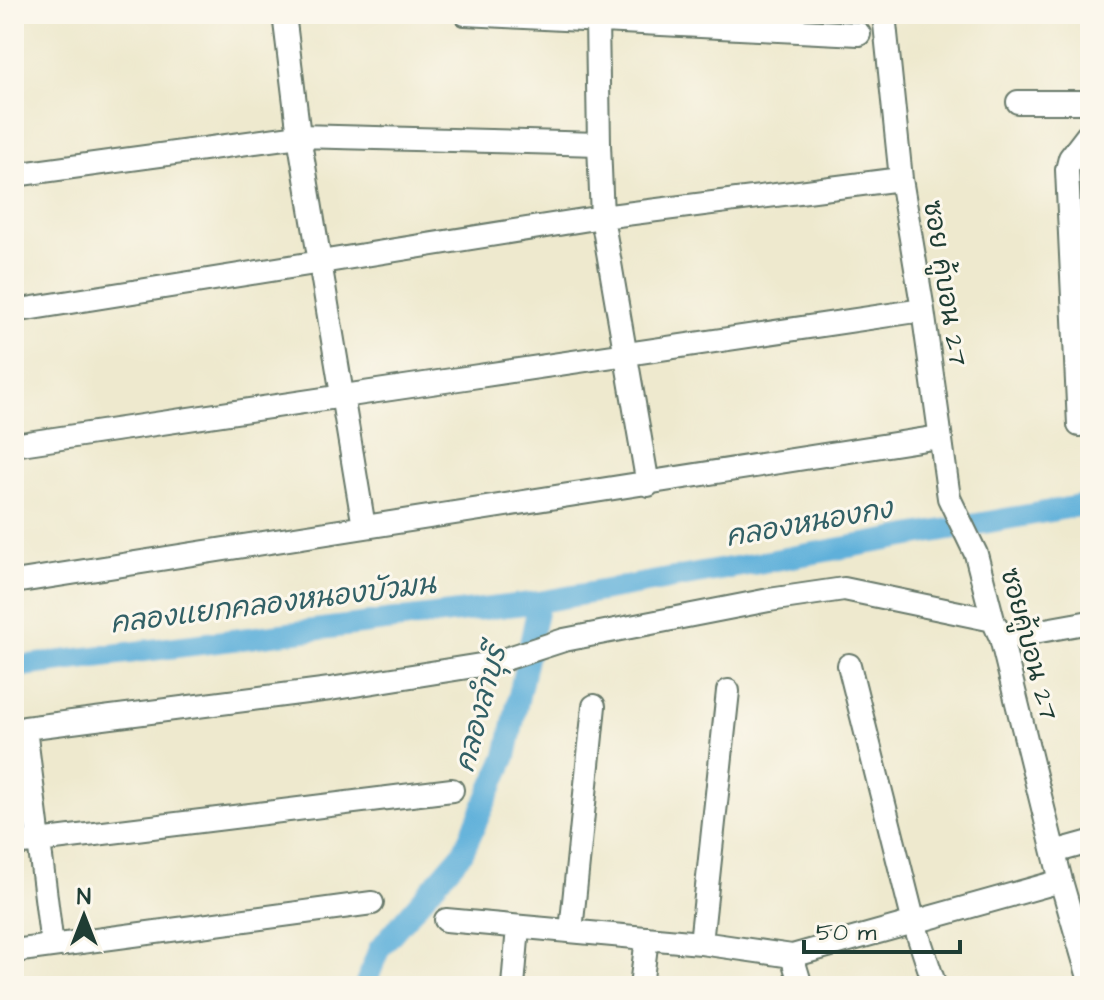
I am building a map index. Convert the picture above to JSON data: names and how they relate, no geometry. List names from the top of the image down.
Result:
{
  "streets": {
    "street": ["ซอย คู้บอน 27", "ซอยคู้บอน 27"]
  },
  "crossings": [
    ["ซอย คู้บอน 27", "ซอยคู้บอน 27"]
  ],
  "water": ["คลองหนองกง", "คลองแยกคลองหนองบัวมน", "คลองลำบุรี"],
  "scale_bar": "50 m",
  "north": "top"
}
